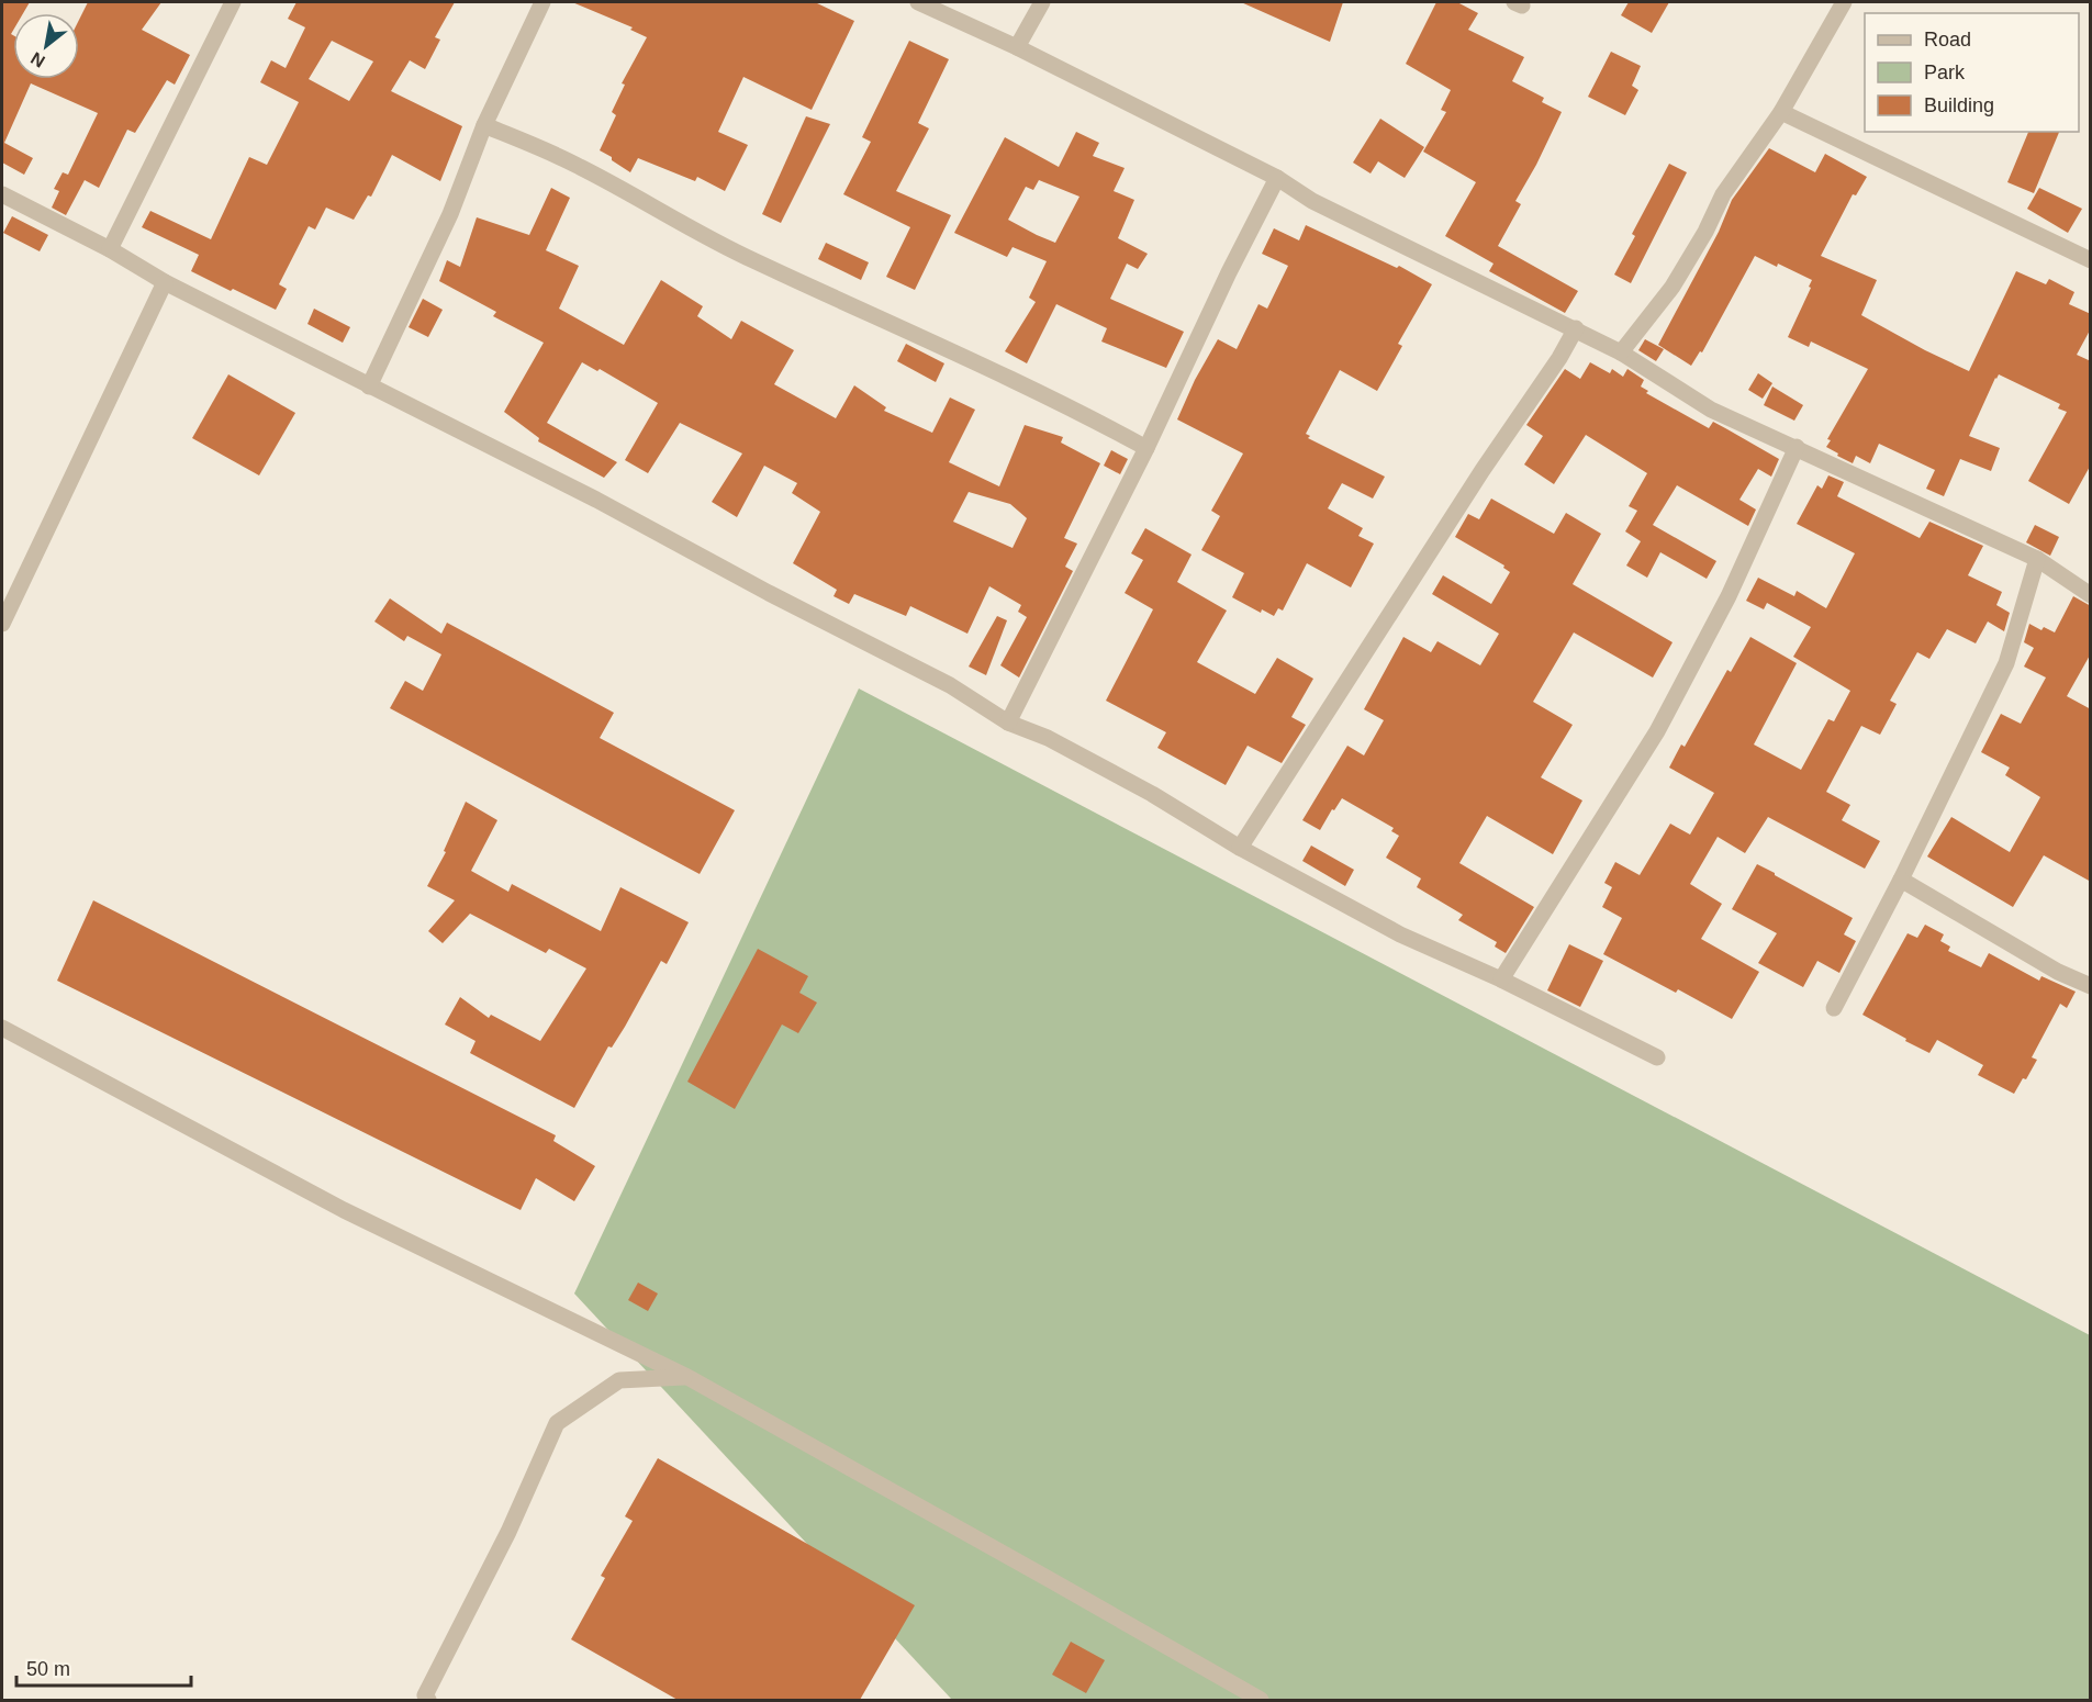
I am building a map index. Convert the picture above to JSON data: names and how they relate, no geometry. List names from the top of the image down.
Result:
{
  "legend": ["Road", "Park", "Building"],
  "scale_bar": "50 m",
  "north": "bottom left"
}
